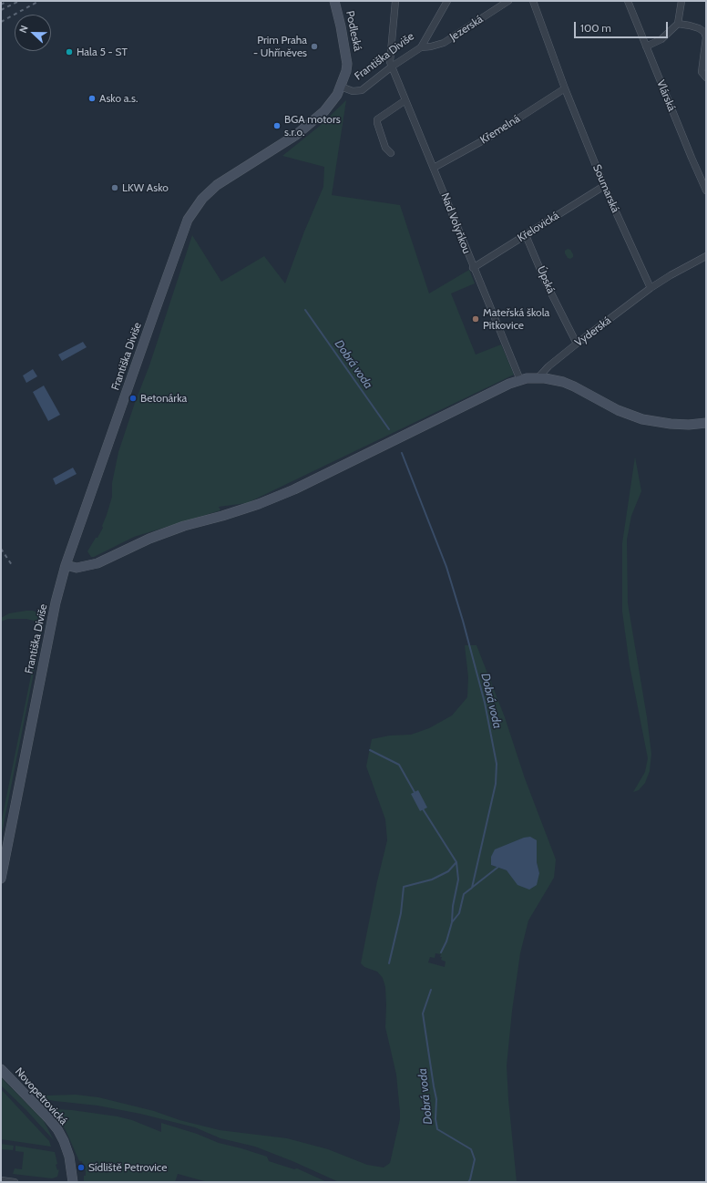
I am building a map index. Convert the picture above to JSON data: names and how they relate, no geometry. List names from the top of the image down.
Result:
{
  "streets": {
    "main road": ["Podleská", "Františka Diviše", "Novopetrovická"],
    "street": [
      "Jezerská",
      "Vlárská",
      "Křemelná",
      "Soumarská",
      "Nad Volyňkou",
      "Křelovická",
      "Úpská",
      "Vyderská"
    ]
  },
  "crossings": [
    ["Jezerská", "Františka Diviše"],
    ["Podleská", "Františka Diviše"],
    ["Františka Diviše", "Nad Volyňkou"],
    ["Křemelná", "Soumarská"],
    ["Křemelná", "Nad Volyňkou"],
    ["Soumarská", "Křelovická"],
    ["Soumarská", "Vyderská"],
    ["Nad Volyňkou", "Křelovická"],
    ["Křelovická", "Úpská"],
    ["Úpská", "Vyderská"]
  ],
  "water": ["Dobrá voda"],
  "places": [
    "Prim Praha - Uhříněves",
    "Hala 5 - ST",
    "Asko a.s.",
    "BGA motors s.r.o.",
    "LKW Asko",
    "Mateřská škola Pitkovice",
    "Betonárka",
    "Sídliště Petrovice"
  ],
  "scale_bar": "100 m",
  "north": "left"
}
